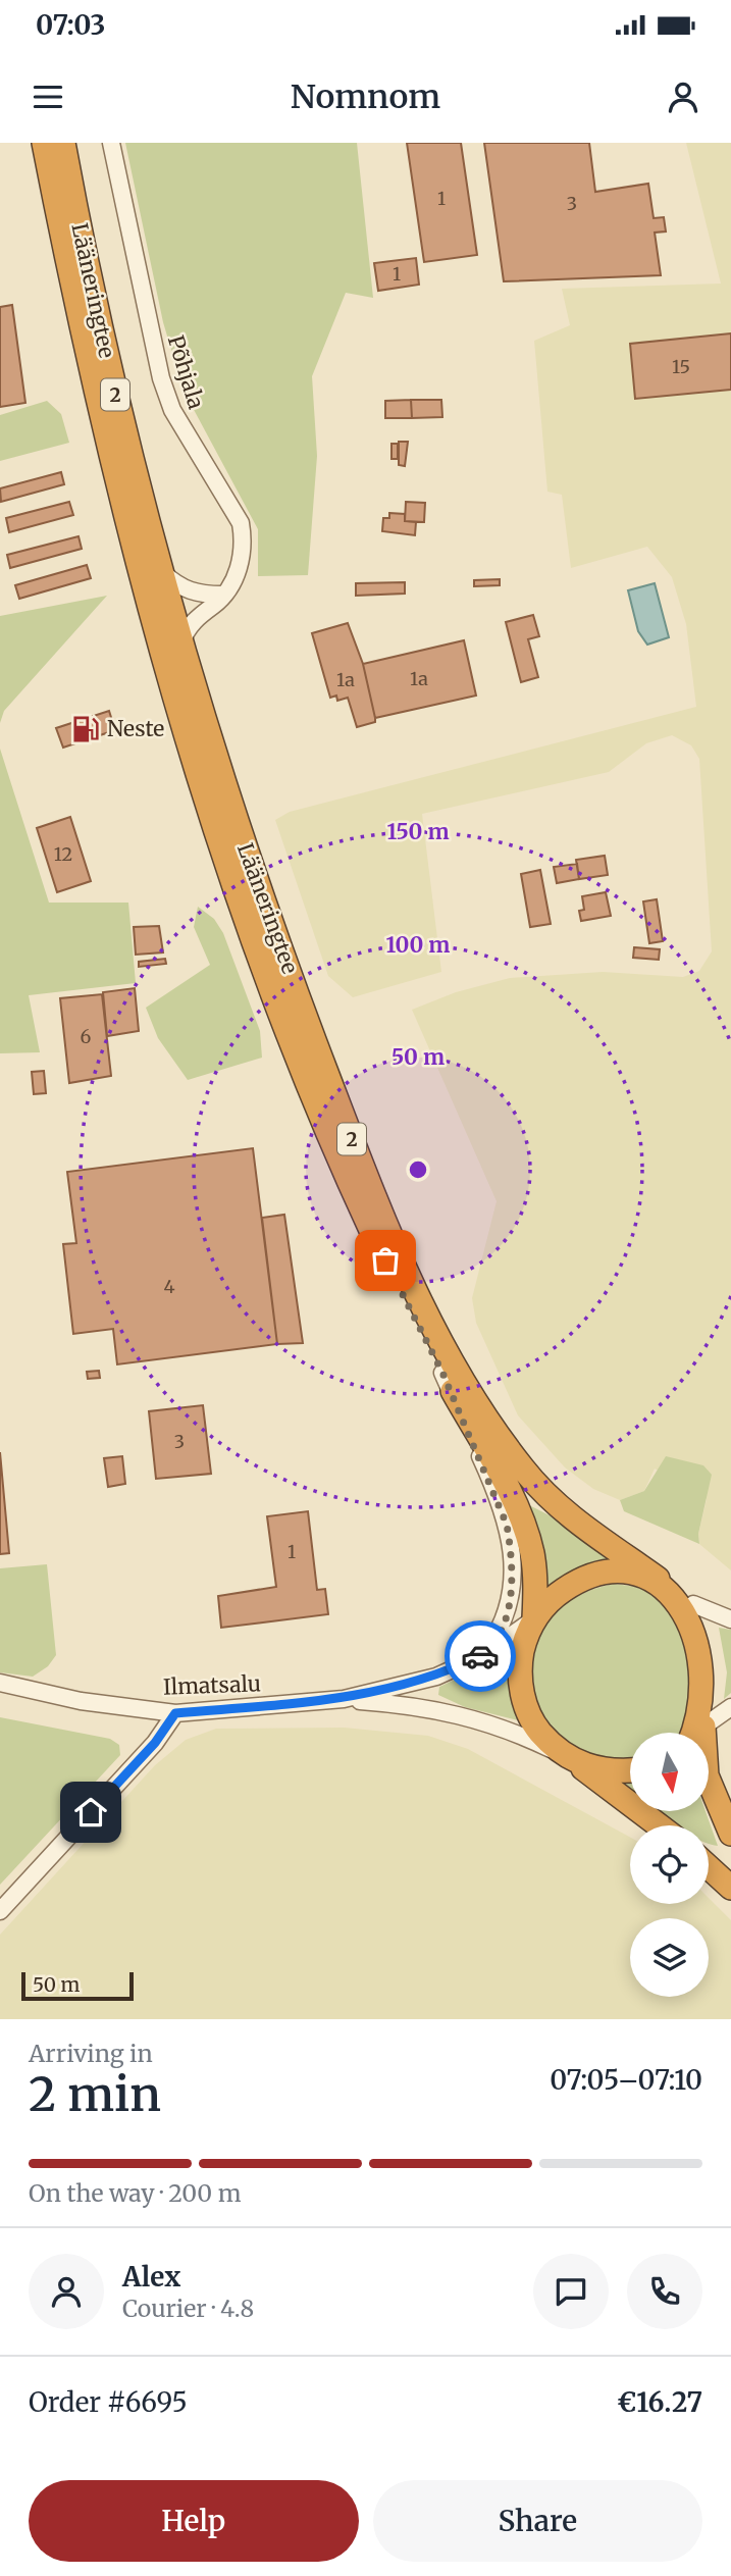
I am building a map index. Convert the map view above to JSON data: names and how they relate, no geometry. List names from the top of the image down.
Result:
{
  "streets": {
    "highway": ["Lääneringtee", "2"],
    "street": ["Põhjala", "Ilmatsalu"]
  },
  "crossings": [
    ["Lääneringtee", "Põhjala"],
    ["Lääneringtee", "Ilmatsalu"]
  ],
  "places": {
    "fuel station": ["Neste"]
  },
  "house_numbers": [
    "1",
    "3",
    "1",
    "15",
    "1a",
    "1a",
    "12",
    "6",
    "4",
    "3",
    "1"
  ],
  "scale_bar": "50 m",
  "north": "bottom",
  "page": {
    "status": "07:03",
    "header": "Nomnom",
    "scale": "50 m",
    "heading": ["2 min", "Arriving in", "07:05–07:10"],
    "panel": [
      "Alex",
      "Courier · 4.8",
      "Order #6695",
      "€16.27"
    ],
    "bar": "On the way · 200 m",
    "buttons": ["Help", "Share"]
  },
  "rings": ["150 m", "100 m", "50 m"]
}
